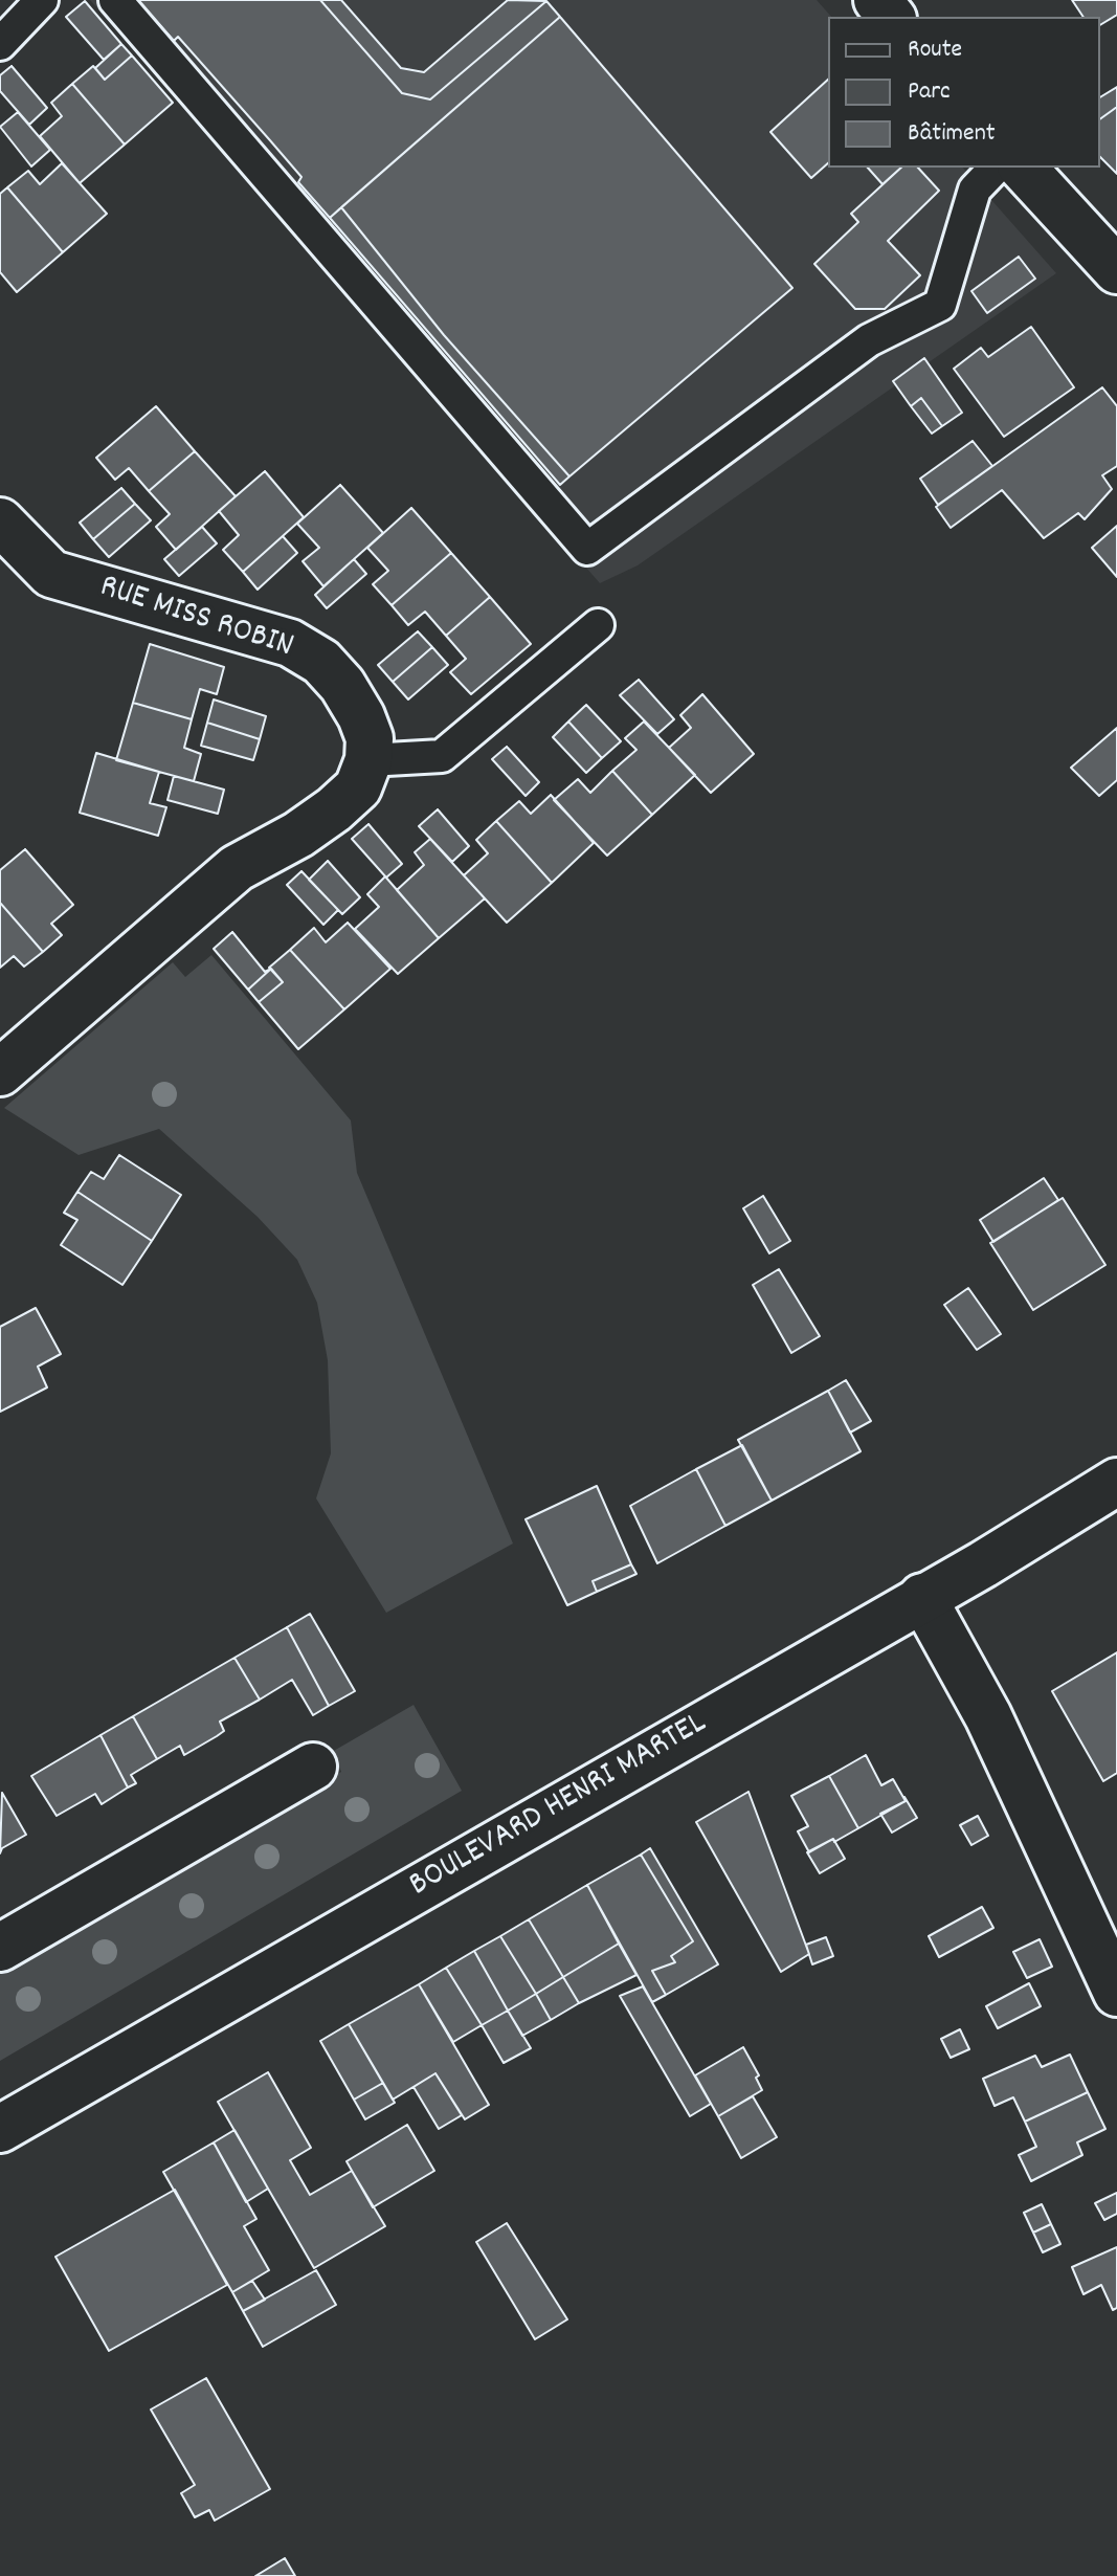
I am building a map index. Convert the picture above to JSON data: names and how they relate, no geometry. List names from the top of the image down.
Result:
{
  "streets": {
    "street": ["RUE MISS ROBIN", "BOULEVARD HENRI MARTEL"]
  },
  "legend": ["Route", "Parc", "Bâtiment"]
}
